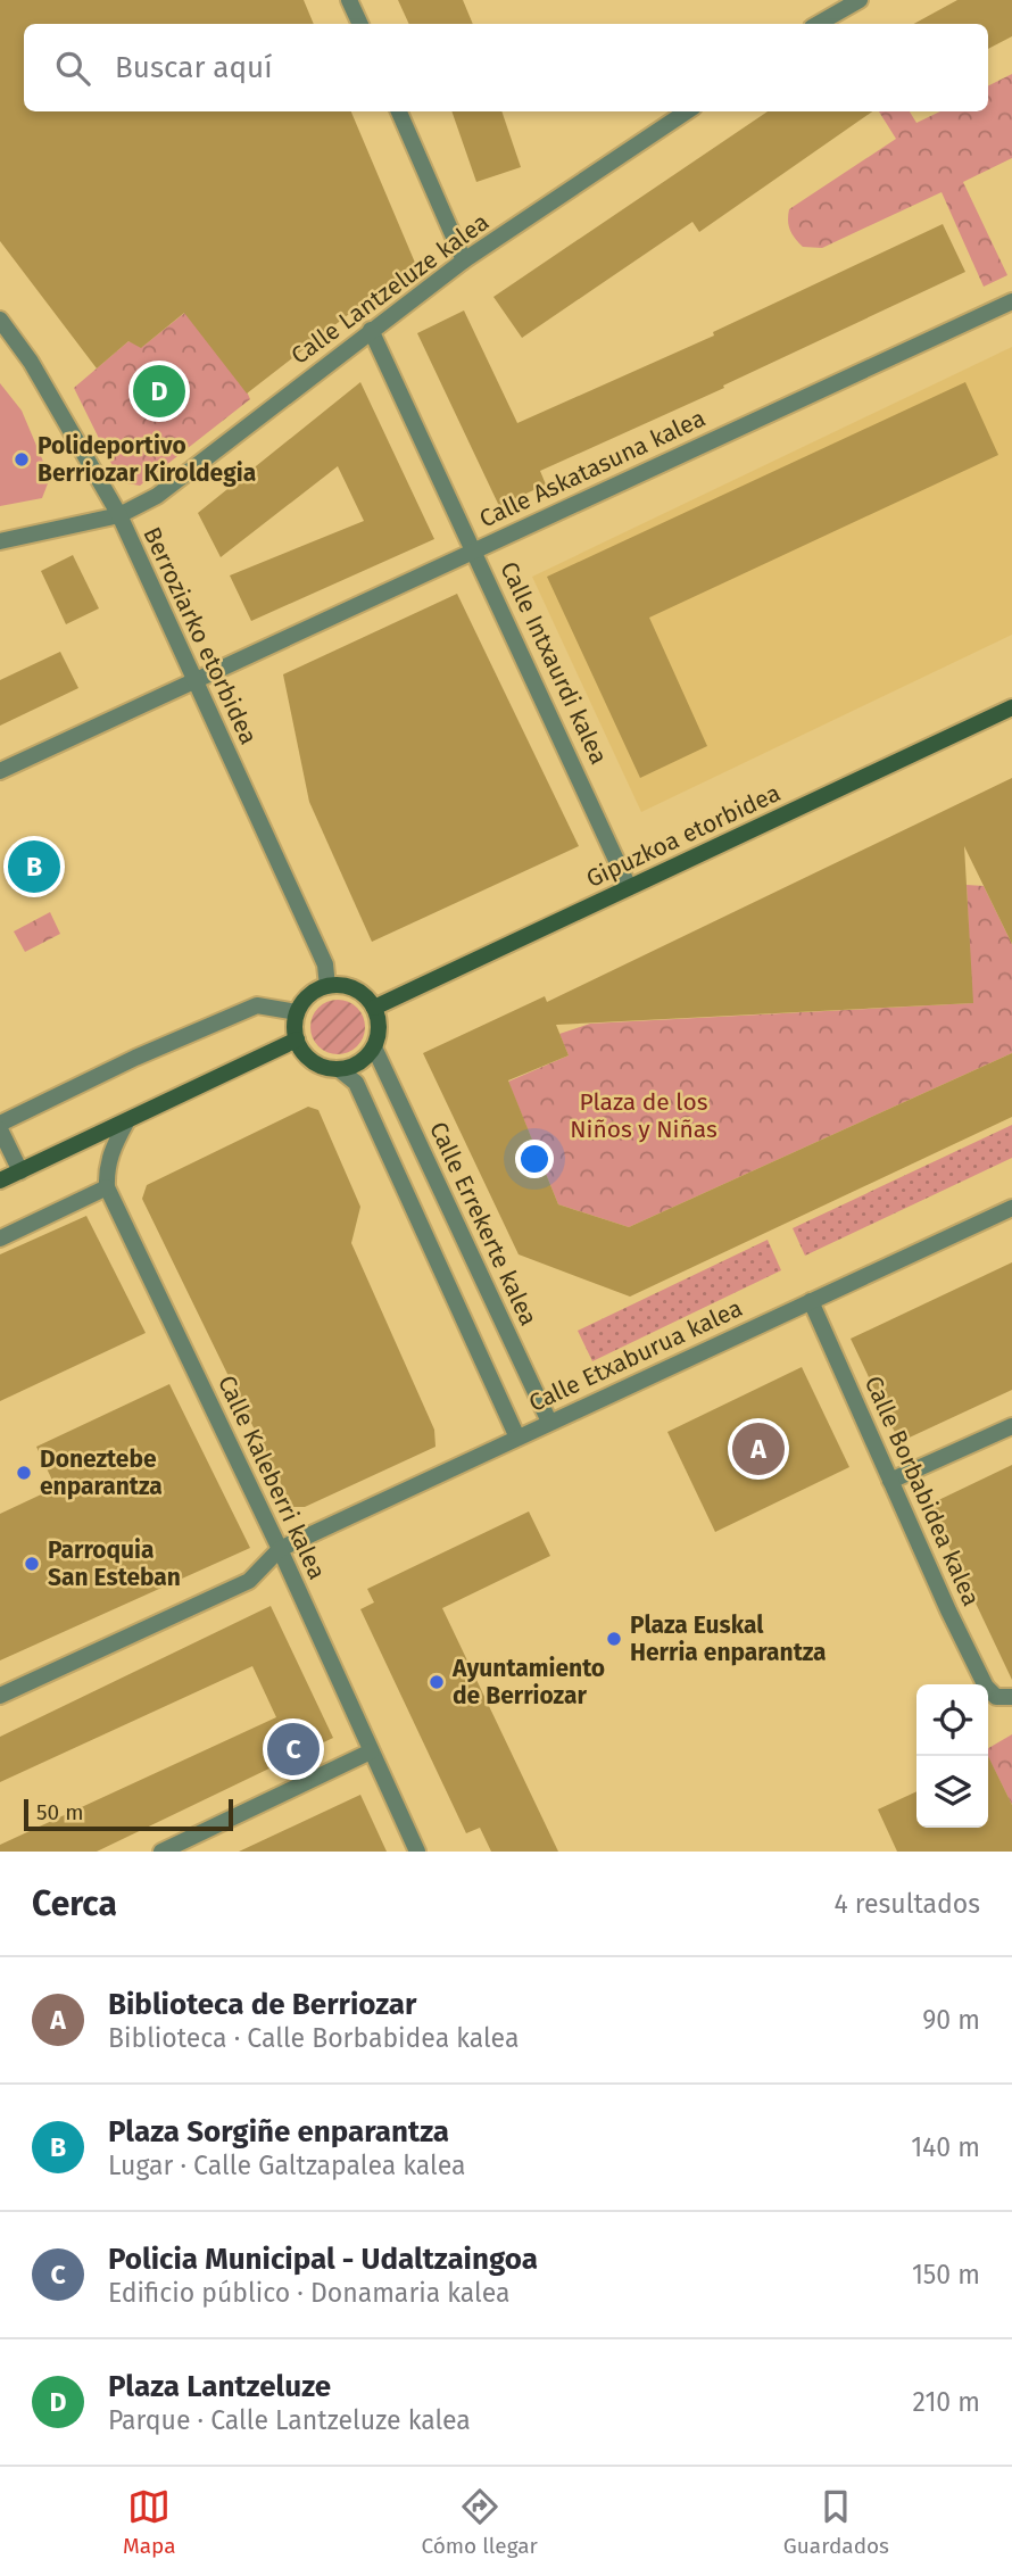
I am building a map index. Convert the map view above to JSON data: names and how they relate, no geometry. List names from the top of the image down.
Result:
{
  "streets": {
    "main road": ["Gipuzkoa etorbidea"],
    "street": [
      "Calle Lantzeluze kalea",
      "Calle Askatasuna kalea",
      "Berroziarko etorbidea",
      "Calle Intxaurdi kalea",
      "Calle Errekerte kalea",
      "Calle Etxaburua kalea",
      "Calle Kaleberri kalea",
      "Calle Borbabidea kalea"
    ]
  },
  "crossings": [
    ["Calle Lantzeluze kalea", "Berroziarko etorbidea"],
    ["Calle Lantzeluze kalea", "Calle Intxaurdi kalea"],
    ["Calle Askatasuna kalea", "Berroziarko etorbidea"],
    ["Calle Askatasuna kalea", "Calle Intxaurdi kalea"],
    ["Berroziarko etorbidea", "Gipuzkoa etorbidea"],
    ["Berroziarko etorbidea", "Calle Errekerte kalea"],
    ["Calle Intxaurdi kalea", "Gipuzkoa etorbidea"],
    ["Gipuzkoa etorbidea", "Calle Errekerte kalea"],
    ["Calle Errekerte kalea", "Calle Etxaburua kalea"],
    ["Calle Etxaburua kalea", "Calle Kaleberri kalea"],
    ["Calle Etxaburua kalea", "Calle Borbabidea kalea"]
  ],
  "parks": ["Plaza de los Niños y Niñas"],
  "places": [
    "Polideportivo Berriozar Kiroldegia",
    "Doneztebe enparantza",
    "Parroquia San Esteban",
    "Plaza Euskal Herria enparantza",
    "Ayuntamiento de Berriozar"
  ],
  "scale_bar": "50 m",
  "page": {
    "search": "Buscar aquí",
    "pins": [
      "D",
      "B",
      "A",
      "C"
    ],
    "scale": "50 m",
    "heading": ["Cerca", "4 resultados"],
    "list": [
      {
        "mark": "A",
        "name": "Biblioteca de Berriozar",
        "note": "Biblioteca · Calle Borbabidea kalea",
        "value": "90 m"
      },
      {
        "mark": "B",
        "name": "Plaza Sorgiñe enparantza",
        "note": "Lugar · Calle Galtzapalea kalea",
        "value": "140 m"
      },
      {
        "mark": "C",
        "name": "Policia Municipal - Udaltzaingoa",
        "note": "Edificio público · Donamaria kalea",
        "value": "150 m"
      },
      {
        "mark": "D",
        "name": "Plaza Lantzeluze",
        "note": "Parque · Calle Lantzeluze kalea",
        "value": "210 m"
      }
    ],
    "nav": ["Mapa", "Cómo llegar", "Guardados"]
  }
}
